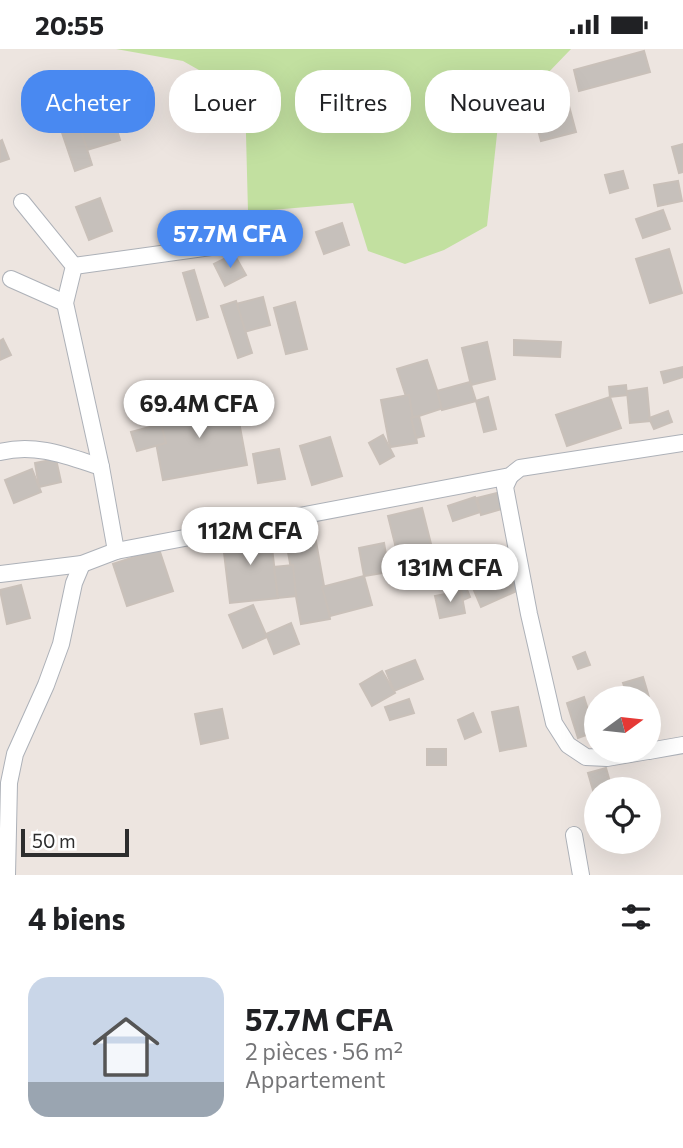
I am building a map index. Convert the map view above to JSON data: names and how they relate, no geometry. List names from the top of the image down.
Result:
{
  "scale_bar": "50 m",
  "north": "right",
  "page": {
    "status": "20:55",
    "chip": [
      "Acheter",
      "Louer",
      "Filtres",
      "Nouveau"
    ],
    "price": [
      "57.7M CFA",
      "69.4M CFA",
      "112M CFA",
      "131M CFA"
    ],
    "scale": "50 m",
    "heading": "4 biens",
    "list": [
      {
        "name": "57.7M CFA",
        "note": "2 pièces · 56 m² · Appartement"
      }
    ]
  }
}
